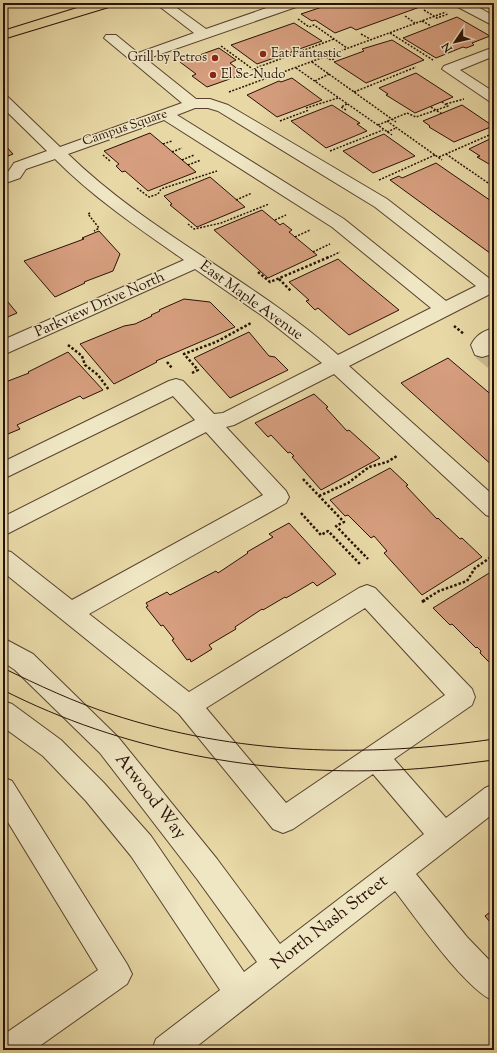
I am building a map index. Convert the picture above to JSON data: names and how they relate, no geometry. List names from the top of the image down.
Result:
{
  "streets": {
    "street": [
      "Campus Square",
      "East Maple Avenue",
      "Parkview Drive North",
      "Atwood Way",
      "North Nash Street"
    ]
  },
  "crossings": [
    ["Campus Square", "East Maple Avenue"],
    ["East Maple Avenue", "Parkview Drive North"],
    ["Atwood Way", "North Nash Street"]
  ],
  "places": ["Eat Fantastic", "Grill by Petros", "El Se-Nudo"],
  "north": "bottom left"
}
